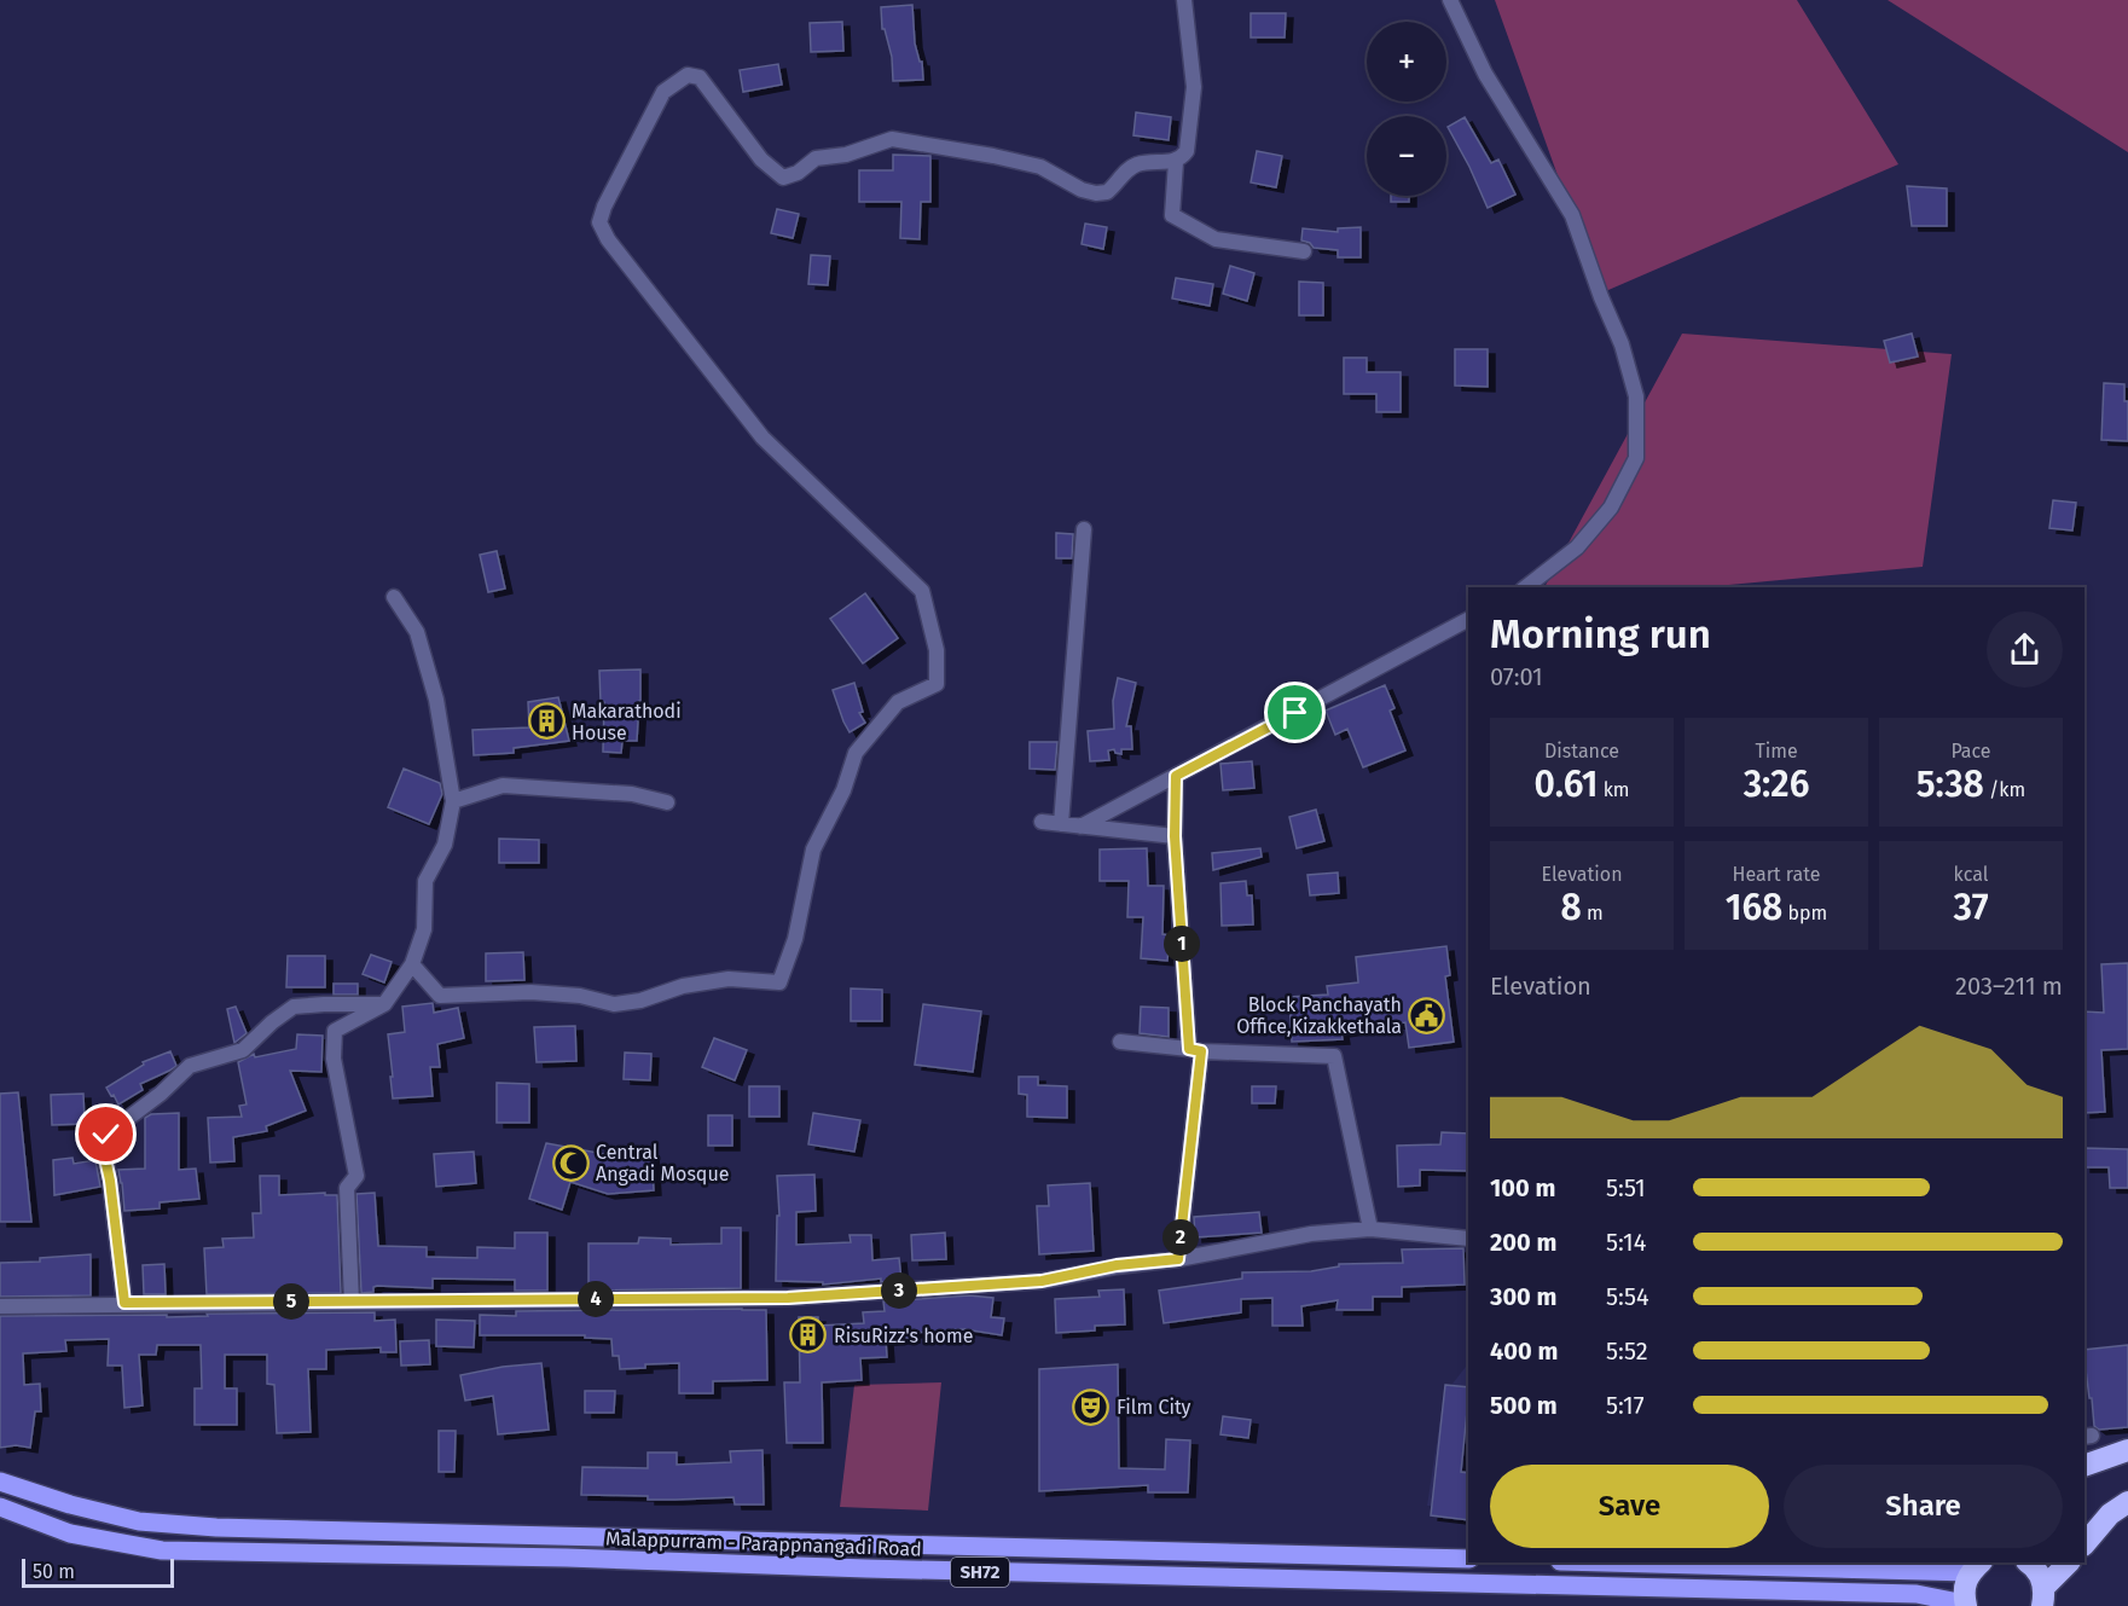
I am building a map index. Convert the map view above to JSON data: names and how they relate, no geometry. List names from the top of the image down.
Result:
{
  "streets": {
    "main road": ["Malappurram - Parappnangadi Road", "SH72"]
  },
  "places": {
    "building": ["Makarathodi House", "RisuRizz's home"],
    "public building": ["Block Panchayath Office,Kizakkethala"],
    "mosque": ["Central Angadi Mosque"],
    "theatre": ["Film City"]
  },
  "scale_bar": "50 m",
  "page": {
    "map_buttons": ["+", "−"],
    "heading": ["Morning run", "07:01"],
    "stats": [
      ["Distance", "0.61 km"],
      ["Time", "3:26"],
      ["Pace", "5:38 /km"],
      ["Elevation", "8 m"],
      ["Heart rate", "168 bpm"],
      ["kcal", "37"]
    ],
    "pins": [
      "1",
      "2",
      "3",
      "4",
      "5"
    ],
    "chart": ["Elevation", "203–211 m"],
    "list": [
      {
        "name": "100 m",
        "note": "5:51"
      },
      {
        "name": "200 m",
        "note": "5:14"
      },
      {
        "name": "300 m",
        "note": "5:54"
      },
      {
        "name": "400 m",
        "note": "5:52"
      },
      {
        "name": "500 m",
        "note": "5:17"
      }
    ],
    "buttons": ["Save", "Share"],
    "scale": "50 m"
  }
}
